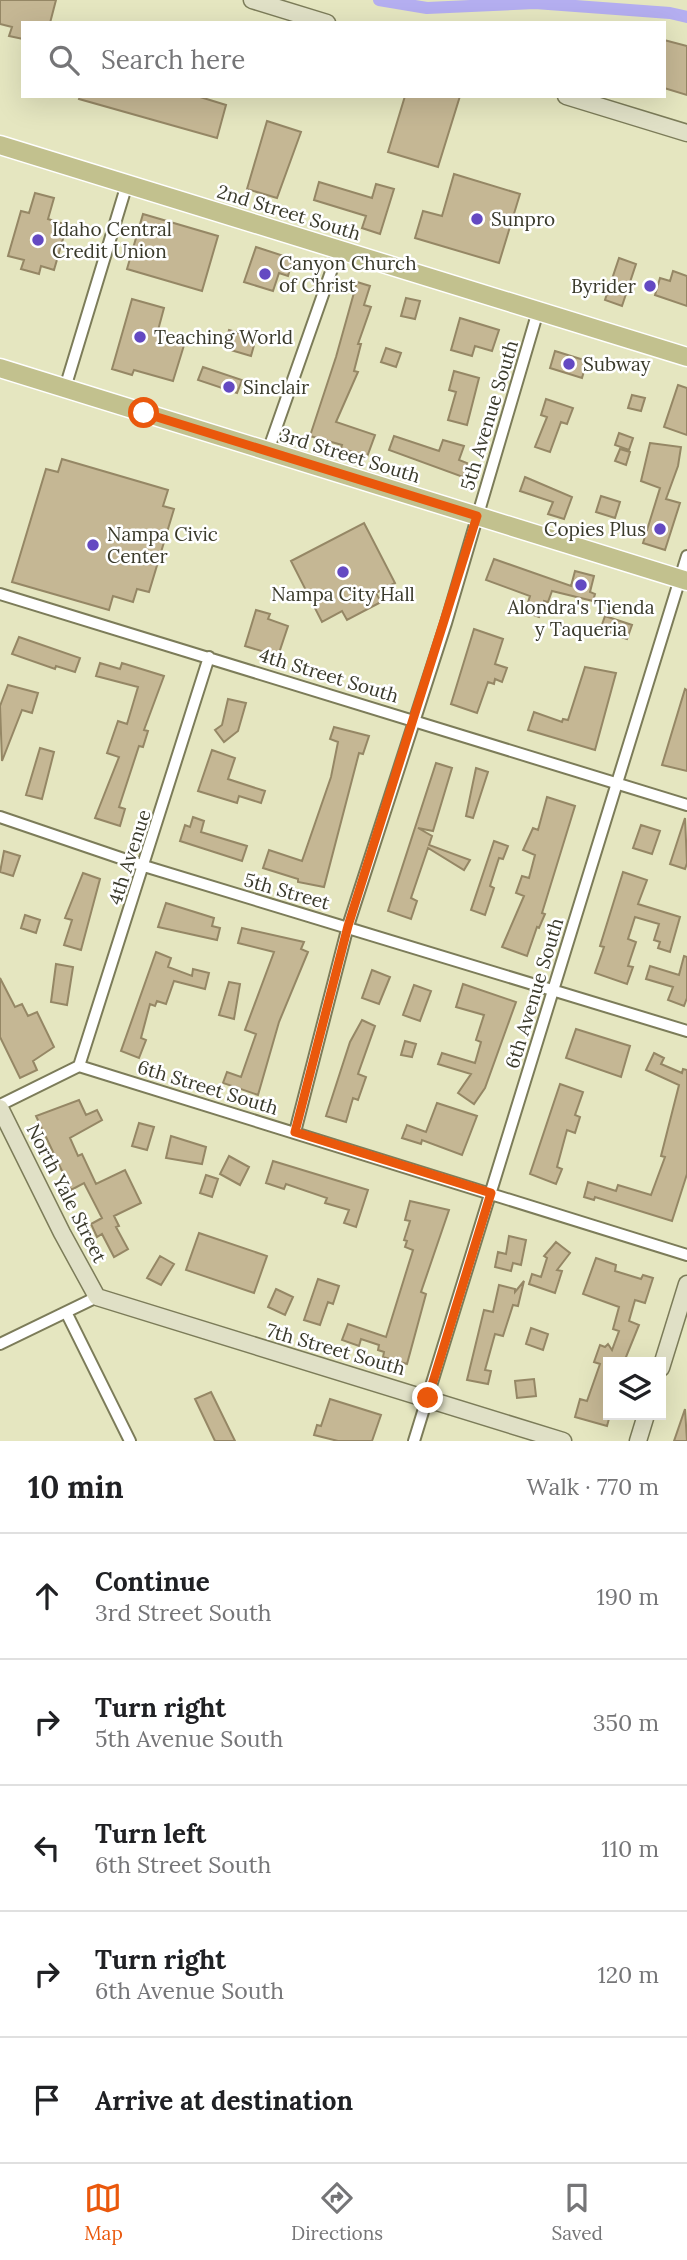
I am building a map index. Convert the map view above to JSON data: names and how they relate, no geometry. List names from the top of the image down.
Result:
{
  "streets": {
    "main road": [
      "2nd Street South",
      "3rd Street South",
      "North Yale Street",
      "7th Street South"
    ],
    "street": [
      "5th Avenue South",
      "4th Street South",
      "4th Avenue",
      "5th Street",
      "6th Avenue South",
      "6th Street South"
    ]
  },
  "crossings": [
    ["2nd Street South", "5th Avenue South"],
    ["5th Avenue South", "3rd Street South"],
    ["5th Avenue South", "4th Street South"],
    ["5th Avenue South", "5th Street"],
    ["5th Avenue South", "6th Street South"],
    ["3rd Street South", "6th Avenue South"],
    ["4th Street South", "4th Avenue"],
    ["4th Street South", "6th Avenue South"],
    ["4th Avenue", "5th Street"],
    ["4th Avenue", "6th Street South"],
    ["5th Street", "6th Avenue South"],
    ["6th Avenue South", "6th Street South"],
    ["6th Avenue South", "7th Street South"],
    ["North Yale Street", "7th Street South"]
  ],
  "places": [
    "Sunpro",
    "Idaho Central Credit Union",
    "Canyon Church of Christ",
    "Byrider",
    "Teaching World",
    "Subway",
    "Sinclair",
    "Copies Plus",
    "Nampa Civic Center",
    "Nampa City Hall",
    "Alondra's Tienda y Taqueria"
  ],
  "page": {
    "search": "Search here",
    "heading": ["10 min", "Walk · 770 m"],
    "list": [
      ["Continue", "3rd Street South", "190 m"],
      ["Turn right", "5th Avenue South", "350 m"],
      ["Turn left", "6th Street South", "110 m"],
      ["Turn right", "6th Avenue South", "120 m"],
      "Arrive at destination"
    ],
    "nav": ["Map", "Directions", "Saved"]
  }
}
